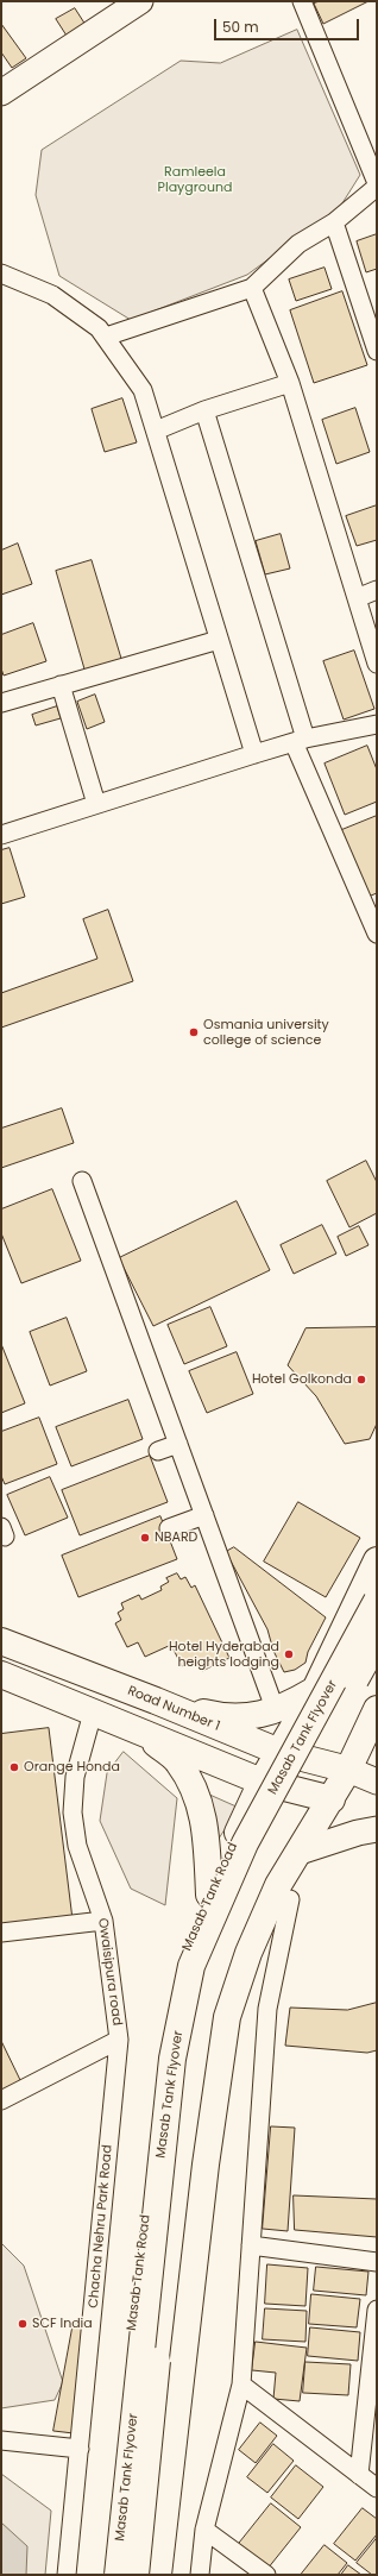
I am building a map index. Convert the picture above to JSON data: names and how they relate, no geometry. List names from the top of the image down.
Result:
{
  "streets": {
    "main road": ["Road Number 1", "Masab Tank Flyover", "Masab Tank Road"],
    "street": ["Owaisipura road", "Chacha Nehru Park Road"]
  },
  "crossings": [
    ["Road Number 1", "Masab Tank Road"],
    ["Owaisipura road", "Chacha Nehru Park Road"]
  ],
  "parks": ["Ramleela Playground"],
  "places": [
    "Osmania university college of science",
    "Hotel Golkonda",
    "NBARD",
    "Hotel Hyderabad heights lodging",
    "Orange Honda",
    "SCF India"
  ],
  "scale_bar": "50 m"
}
